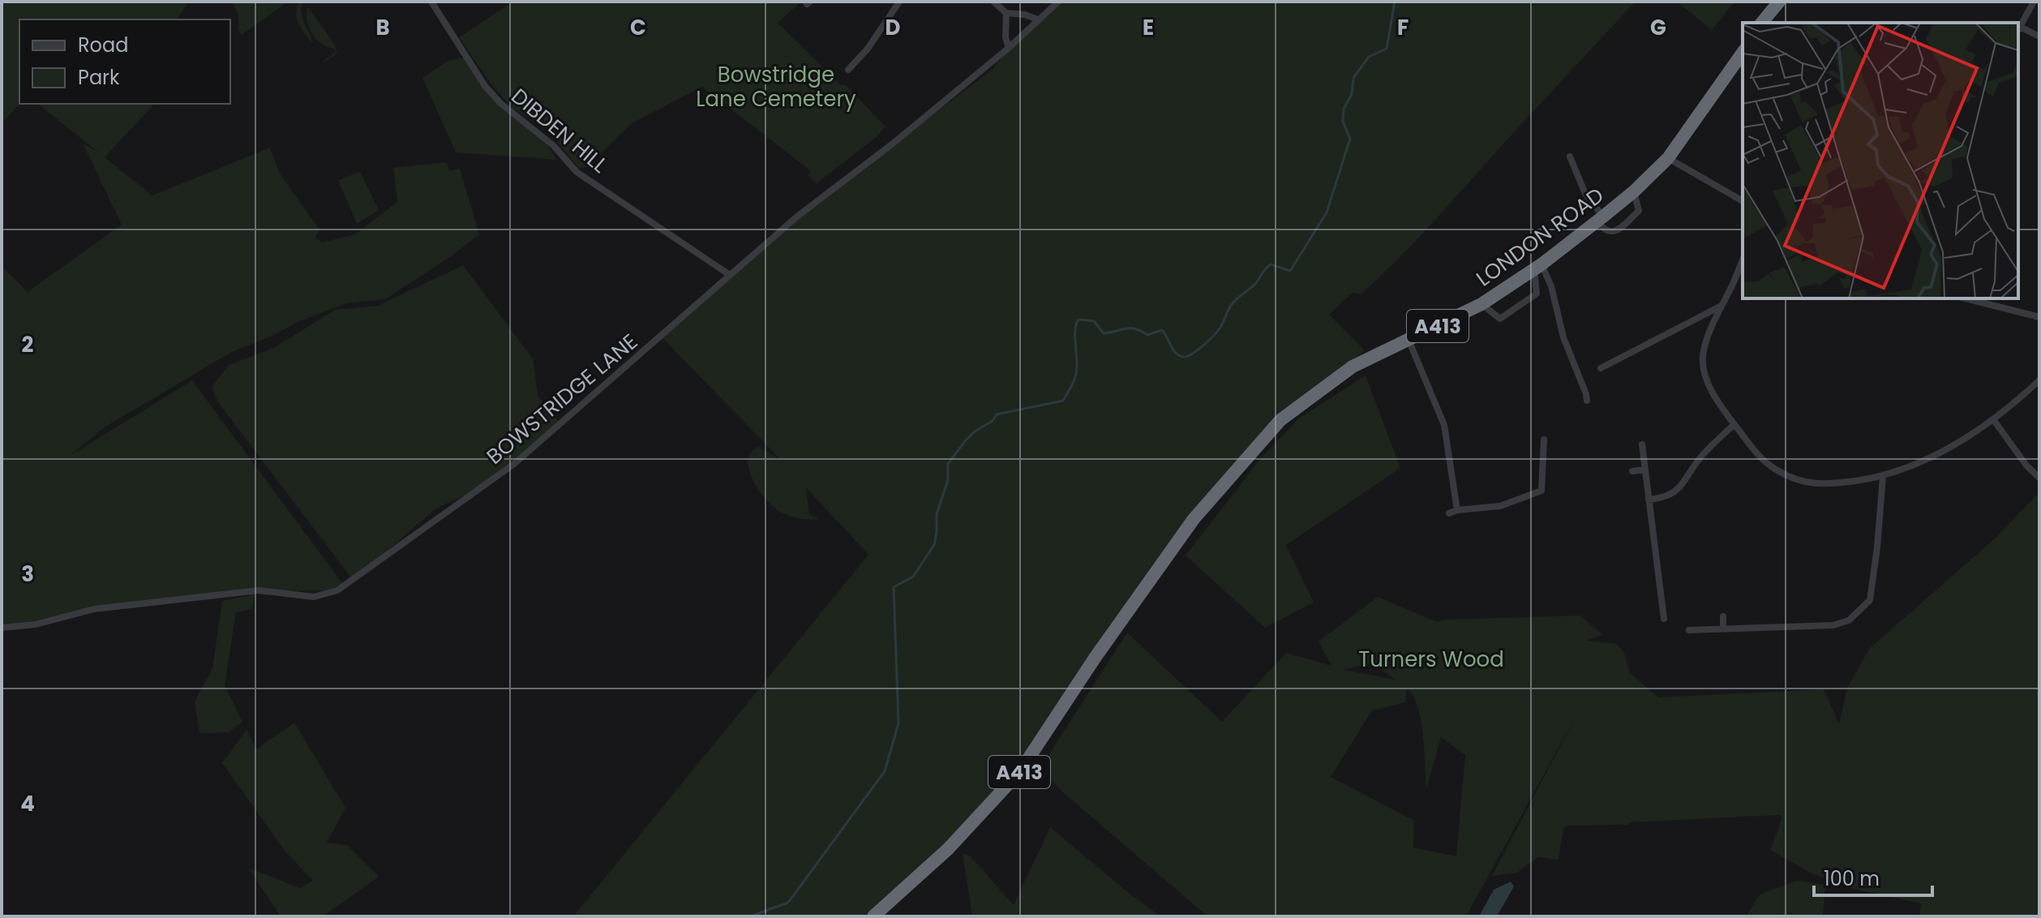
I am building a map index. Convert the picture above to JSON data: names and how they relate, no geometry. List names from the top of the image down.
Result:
{
  "streets": {
    "highway": ["LONDON ROAD", "A413"],
    "street": ["DIBDEN HILL", "BOWSTRIDGE LANE"]
  },
  "crossings": [
    ["DIBDEN HILL", "BOWSTRIDGE LANE"]
  ],
  "parks": ["Bowstridge Lane Cemetery", "Turners Wood"],
  "legend": ["Road", "Park"],
  "scale_bar": "100 m",
  "grid": {
    "columns": [
      "B",
      "C",
      "D",
      "E",
      "F",
      "G"
    ],
    "rows": ["2", "3", "4"]
  }
}
